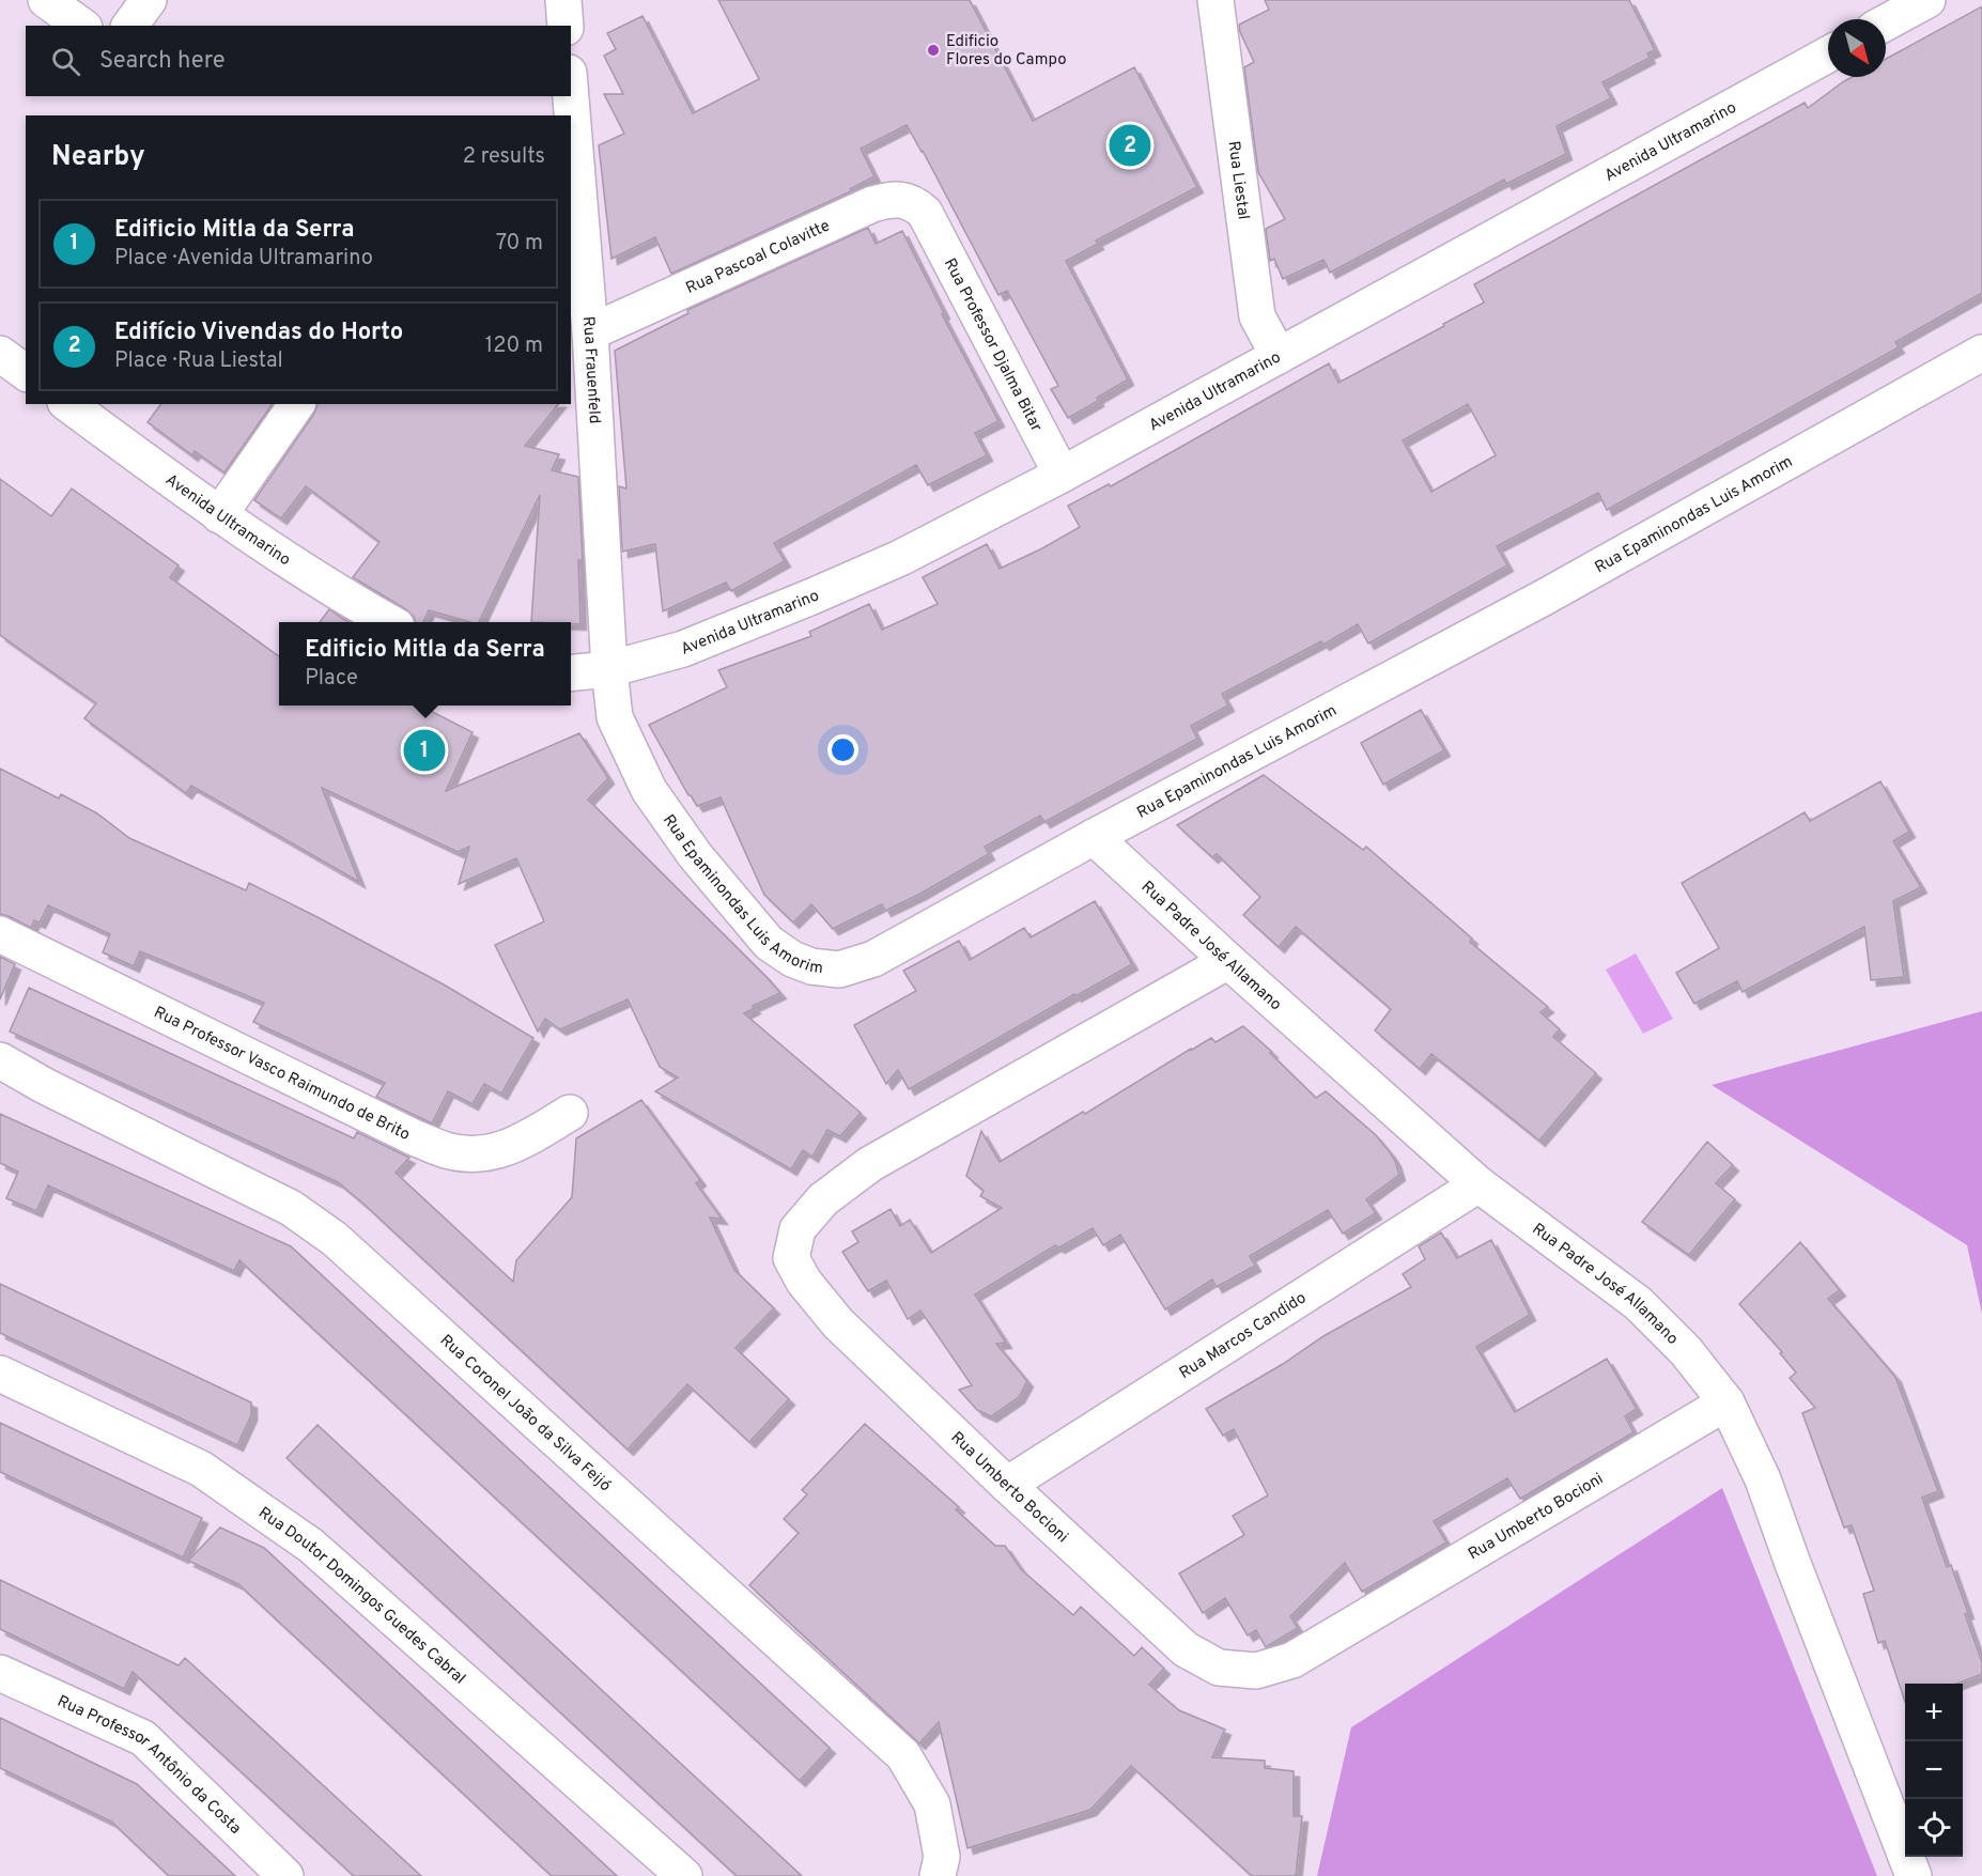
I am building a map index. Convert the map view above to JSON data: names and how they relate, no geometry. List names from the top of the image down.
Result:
{
  "streets": {
    "street": [
      "Avenida Ultramarino",
      "Rua Liestal",
      "Rua Pascoal Colavitte",
      "Rua Professor Djalma Bitar",
      "Rua Frauenfeld",
      "Rua Epaminondas Luis Amorim",
      "Rua Padre José Allamano",
      "Rua Professor Vasco Raimundo de Brito",
      "Rua Marcos Candido",
      "Rua Coronel João da Silva Feijó",
      "Rua Umberto Bocioni",
      "Rua Doutor Domingos Guedes Cabral",
      "Rua Professor Antônio da Costa"
    ]
  },
  "crossings": [
    ["Avenida Ultramarino", "Rua Liestal"],
    ["Avenida Ultramarino", "Rua Professor Djalma Bitar"],
    ["Avenida Ultramarino", "Rua Frauenfeld"],
    ["Avenida Ultramarino", "Rua Epaminondas Luis Amorim"],
    ["Rua Pascoal Colavitte", "Rua Professor Djalma Bitar"],
    ["Rua Pascoal Colavitte", "Rua Frauenfeld"],
    ["Rua Frauenfeld", "Rua Epaminondas Luis Amorim"],
    ["Rua Epaminondas Luis Amorim", "Rua Padre José Allamano"],
    ["Rua Padre José Allamano", "Rua Marcos Candido"],
    ["Rua Padre José Allamano", "Rua Umberto Bocioni"],
    ["Rua Marcos Candido", "Rua Umberto Bocioni"]
  ],
  "places": ["Edificio Flores do Campo"],
  "north": "bottom right",
  "page": {
    "search": "Search here",
    "heading": ["Nearby", "2 results"],
    "pins": ["2", "1"],
    "list": [
      {
        "mark": "1",
        "name": "Edificio Mitla da Serra",
        "note": "Place · Avenida Ultramarino",
        "value": "70 m"
      },
      {
        "mark": "2",
        "name": "Edifício Vivendas do Horto",
        "note": "Place · Rua Liestal",
        "value": "120 m"
      }
    ],
    "popup": ["Edificio Mitla da Serra", "Place"],
    "map_buttons": ["+", "−"]
  }
}
